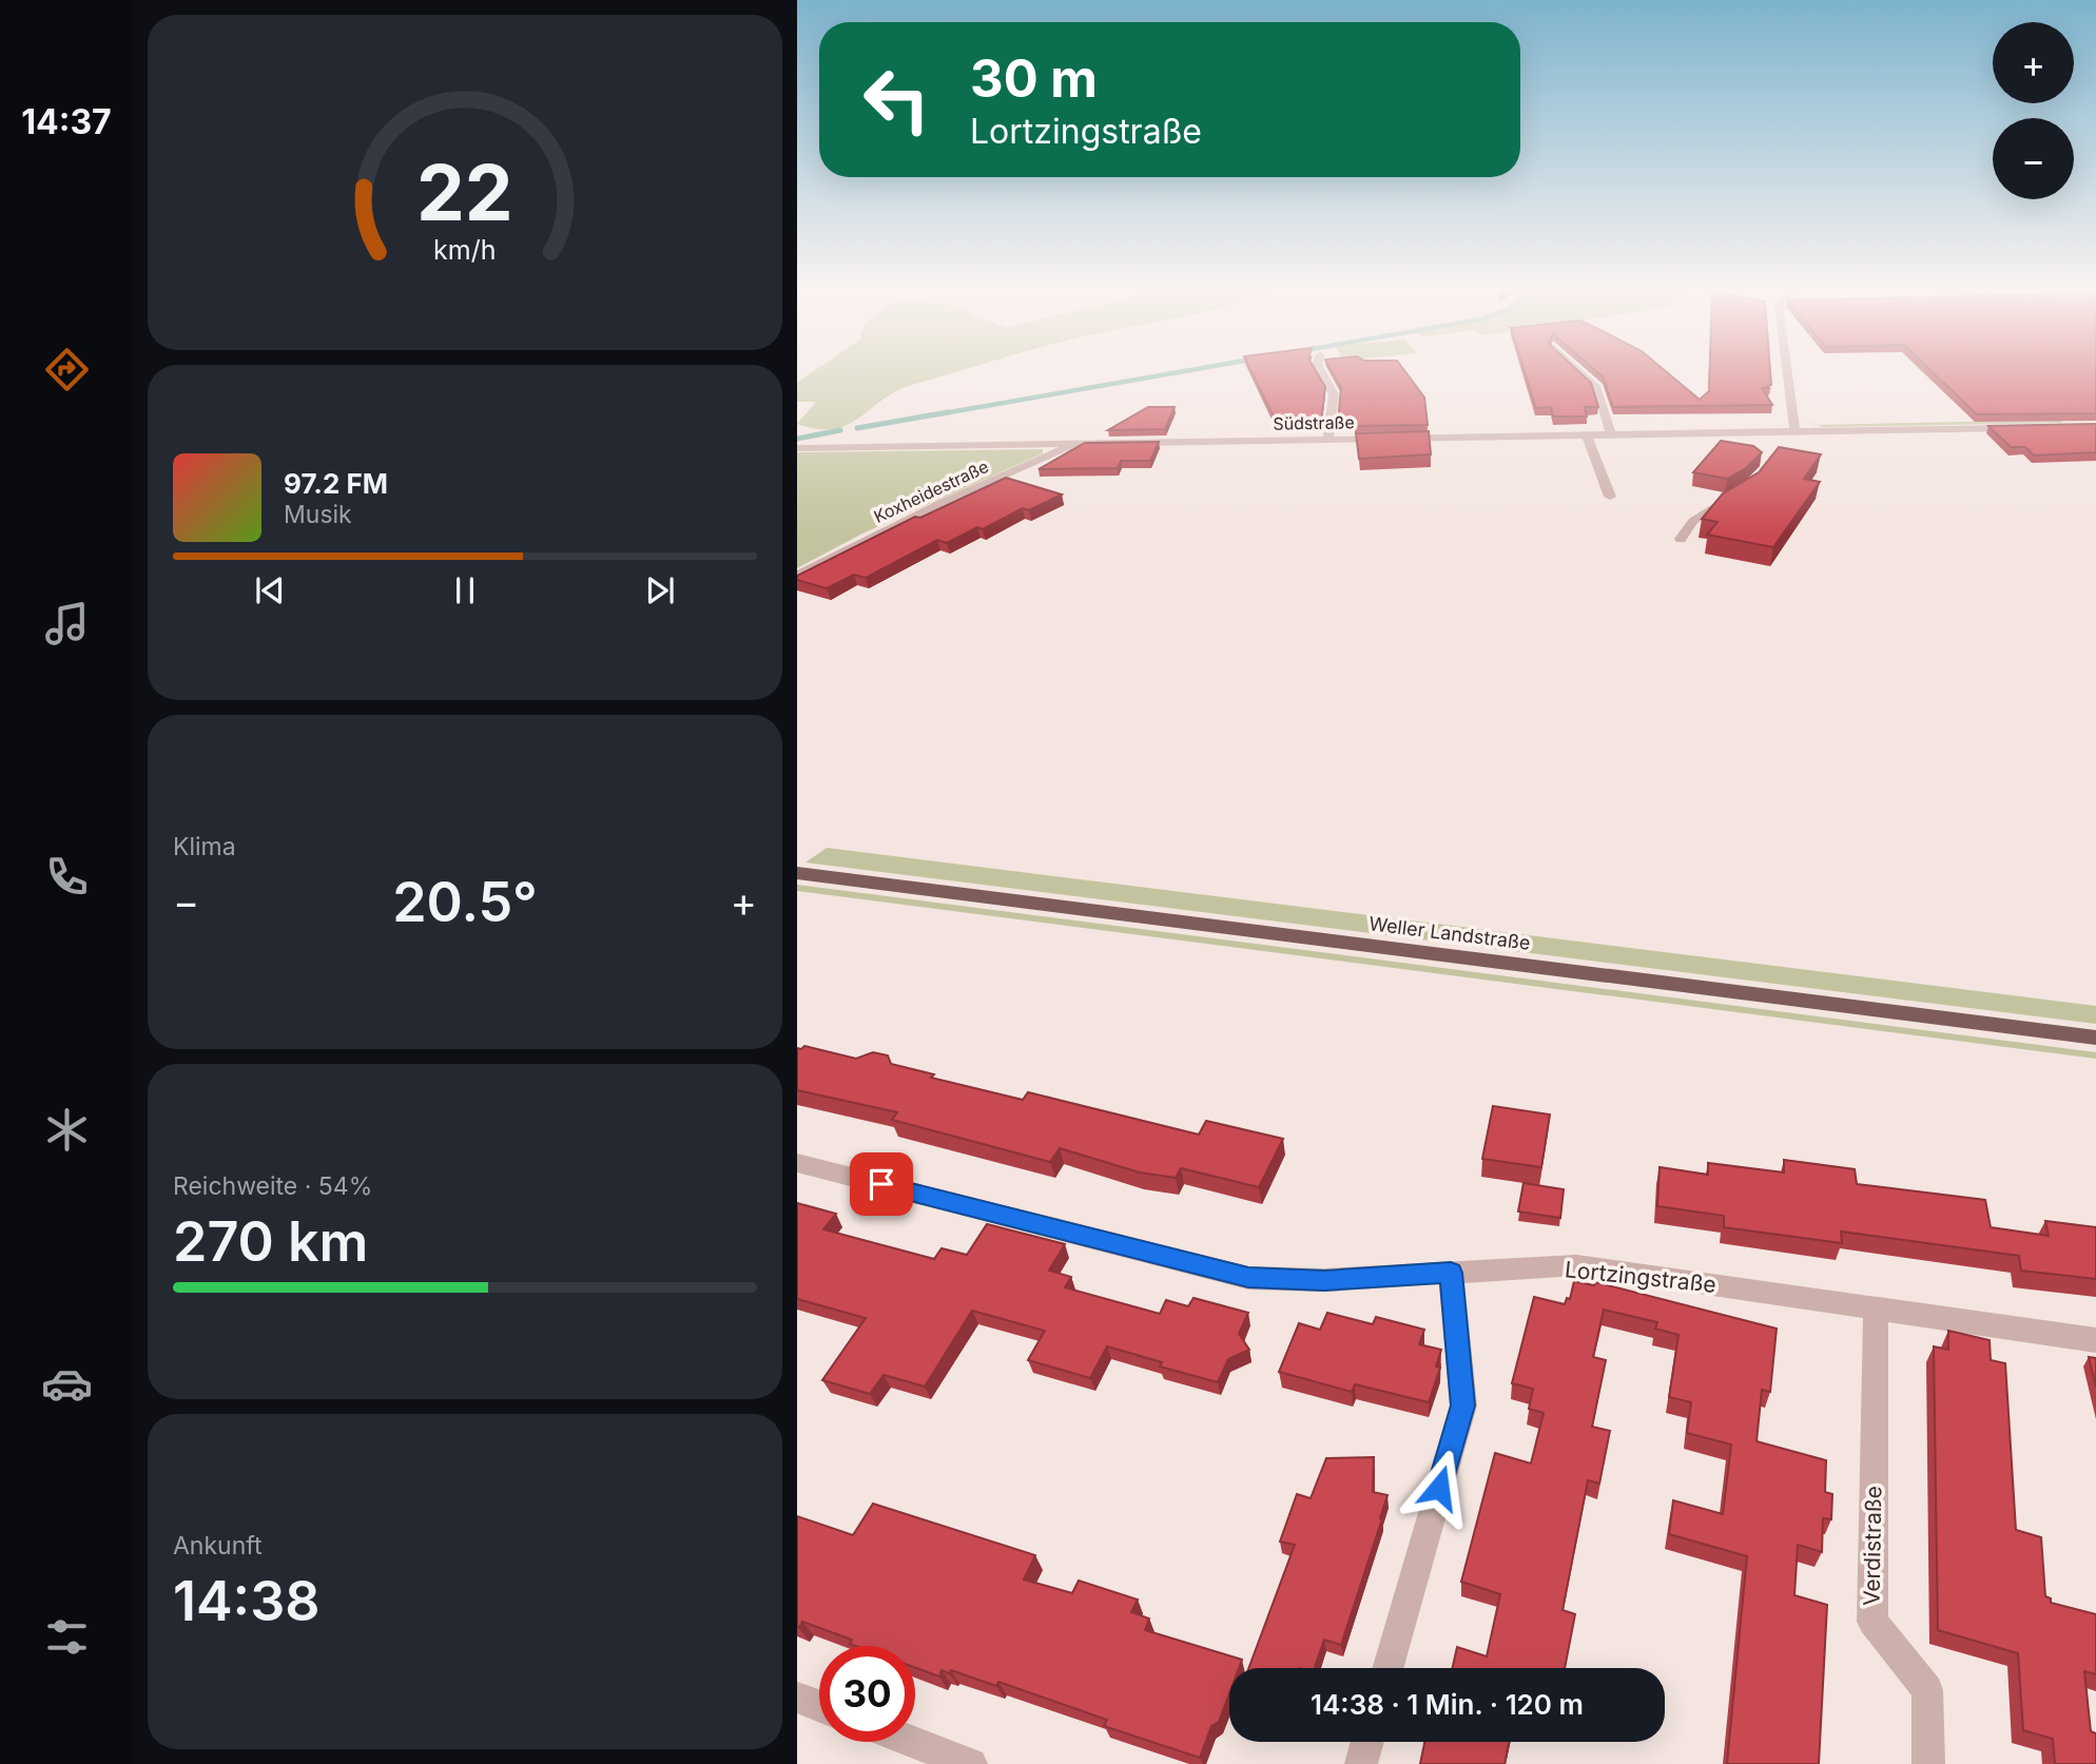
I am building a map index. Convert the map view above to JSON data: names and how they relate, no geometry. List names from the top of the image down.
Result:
{
  "streets": {
    "main road": ["Weller Landstraße"],
    "street": [
      "Südstraße",
      "Koxheidestraße",
      "Lortzingstraße",
      "Verdistraße"
    ]
  },
  "crossings": [
    ["Südstraße", "Koxheidestraße"],
    ["Lortzingstraße", "Verdistraße"]
  ],
  "page": {
    "tabs": "14:37",
    "map_buttons": ["+", "−"],
    "turn": ["30 m", "Lortzingstraße"],
    "song": ["97.2 FM", "Musik"],
    "tile": [
      "Klima",
      ["Reichweite · 54%", "270 km"],
      ["Ankunft", "14:38"]
    ],
    "heat": ["−", "20.5°", "+"],
    "limit": "30",
    "trip": "14:38 · 1 Min. · 120 m",
    "gauge": ["22", "km/h"]
  }
}
